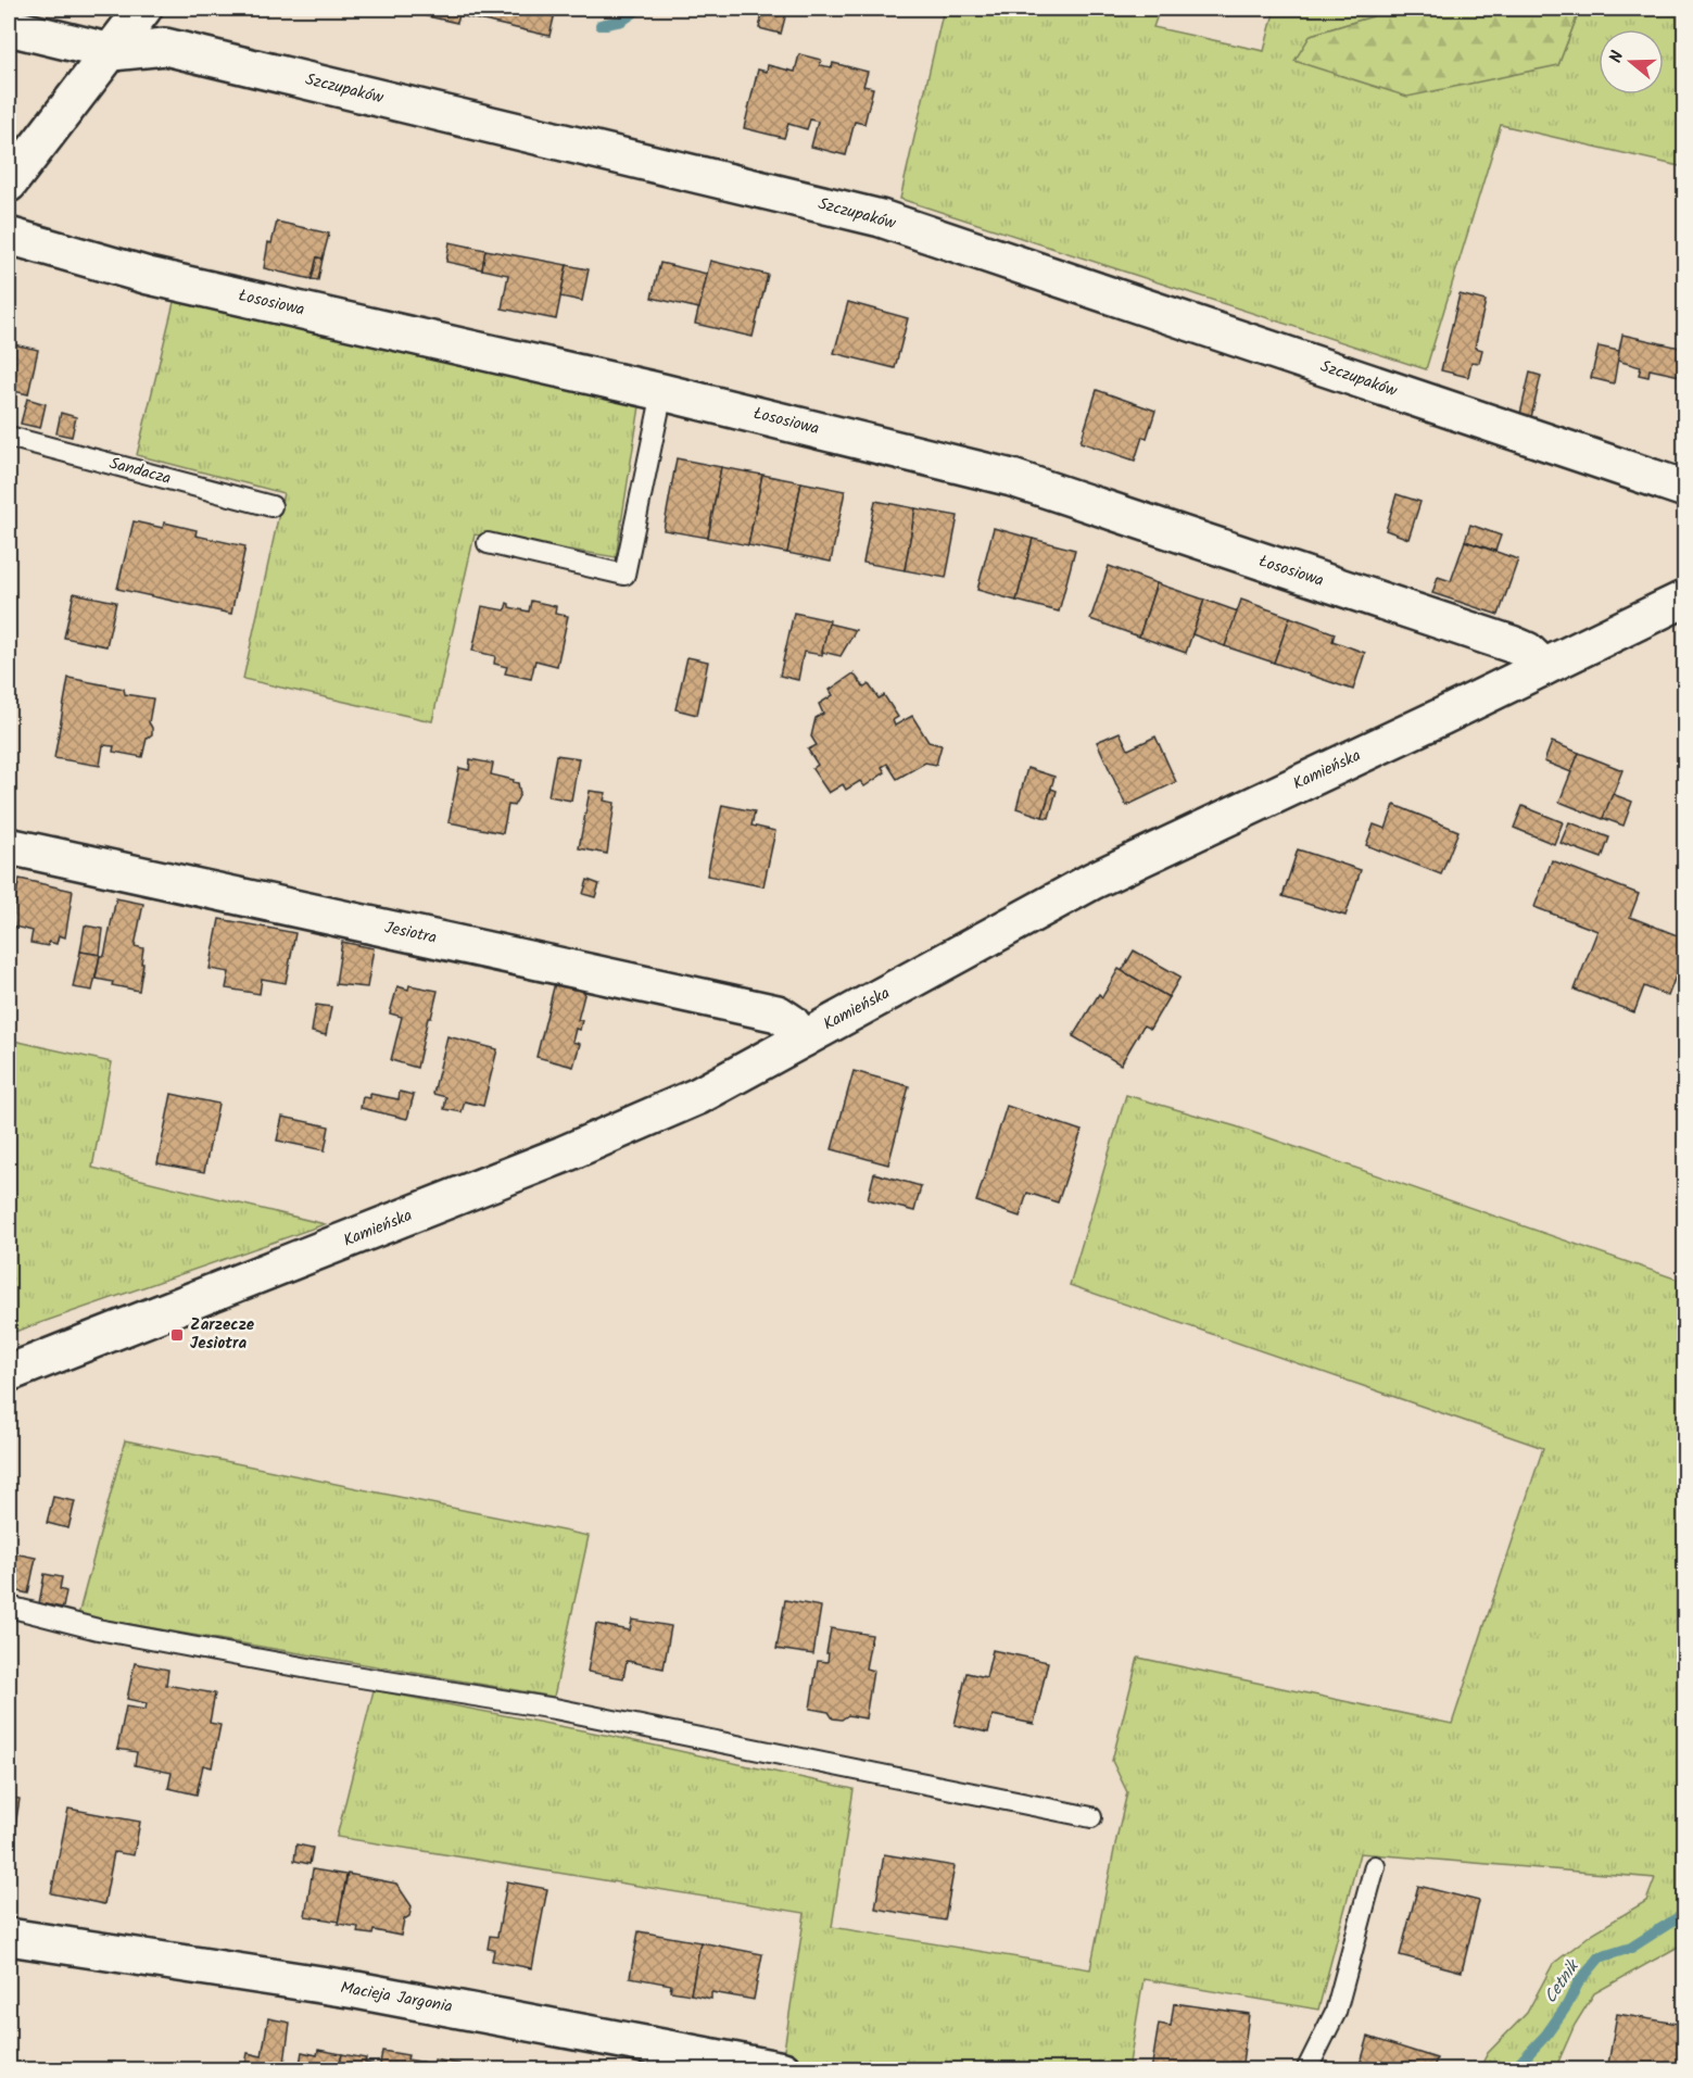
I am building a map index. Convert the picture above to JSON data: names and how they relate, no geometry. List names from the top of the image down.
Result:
{
  "streets": {
    "street": [
      "Szczupaków",
      "Łososiowa",
      "Kamieńska",
      "Jesiotra",
      "Macieja Jargonia"
    ],
    "lane": ["Sandacza"]
  },
  "crossings": [
    ["Łososiowa", "Kamieńska"],
    ["Kamieńska", "Jesiotra"]
  ],
  "water": ["Cetnik"],
  "places": {
    "transit": ["Zarzecze Jesiotra"]
  },
  "north": "left"
}
